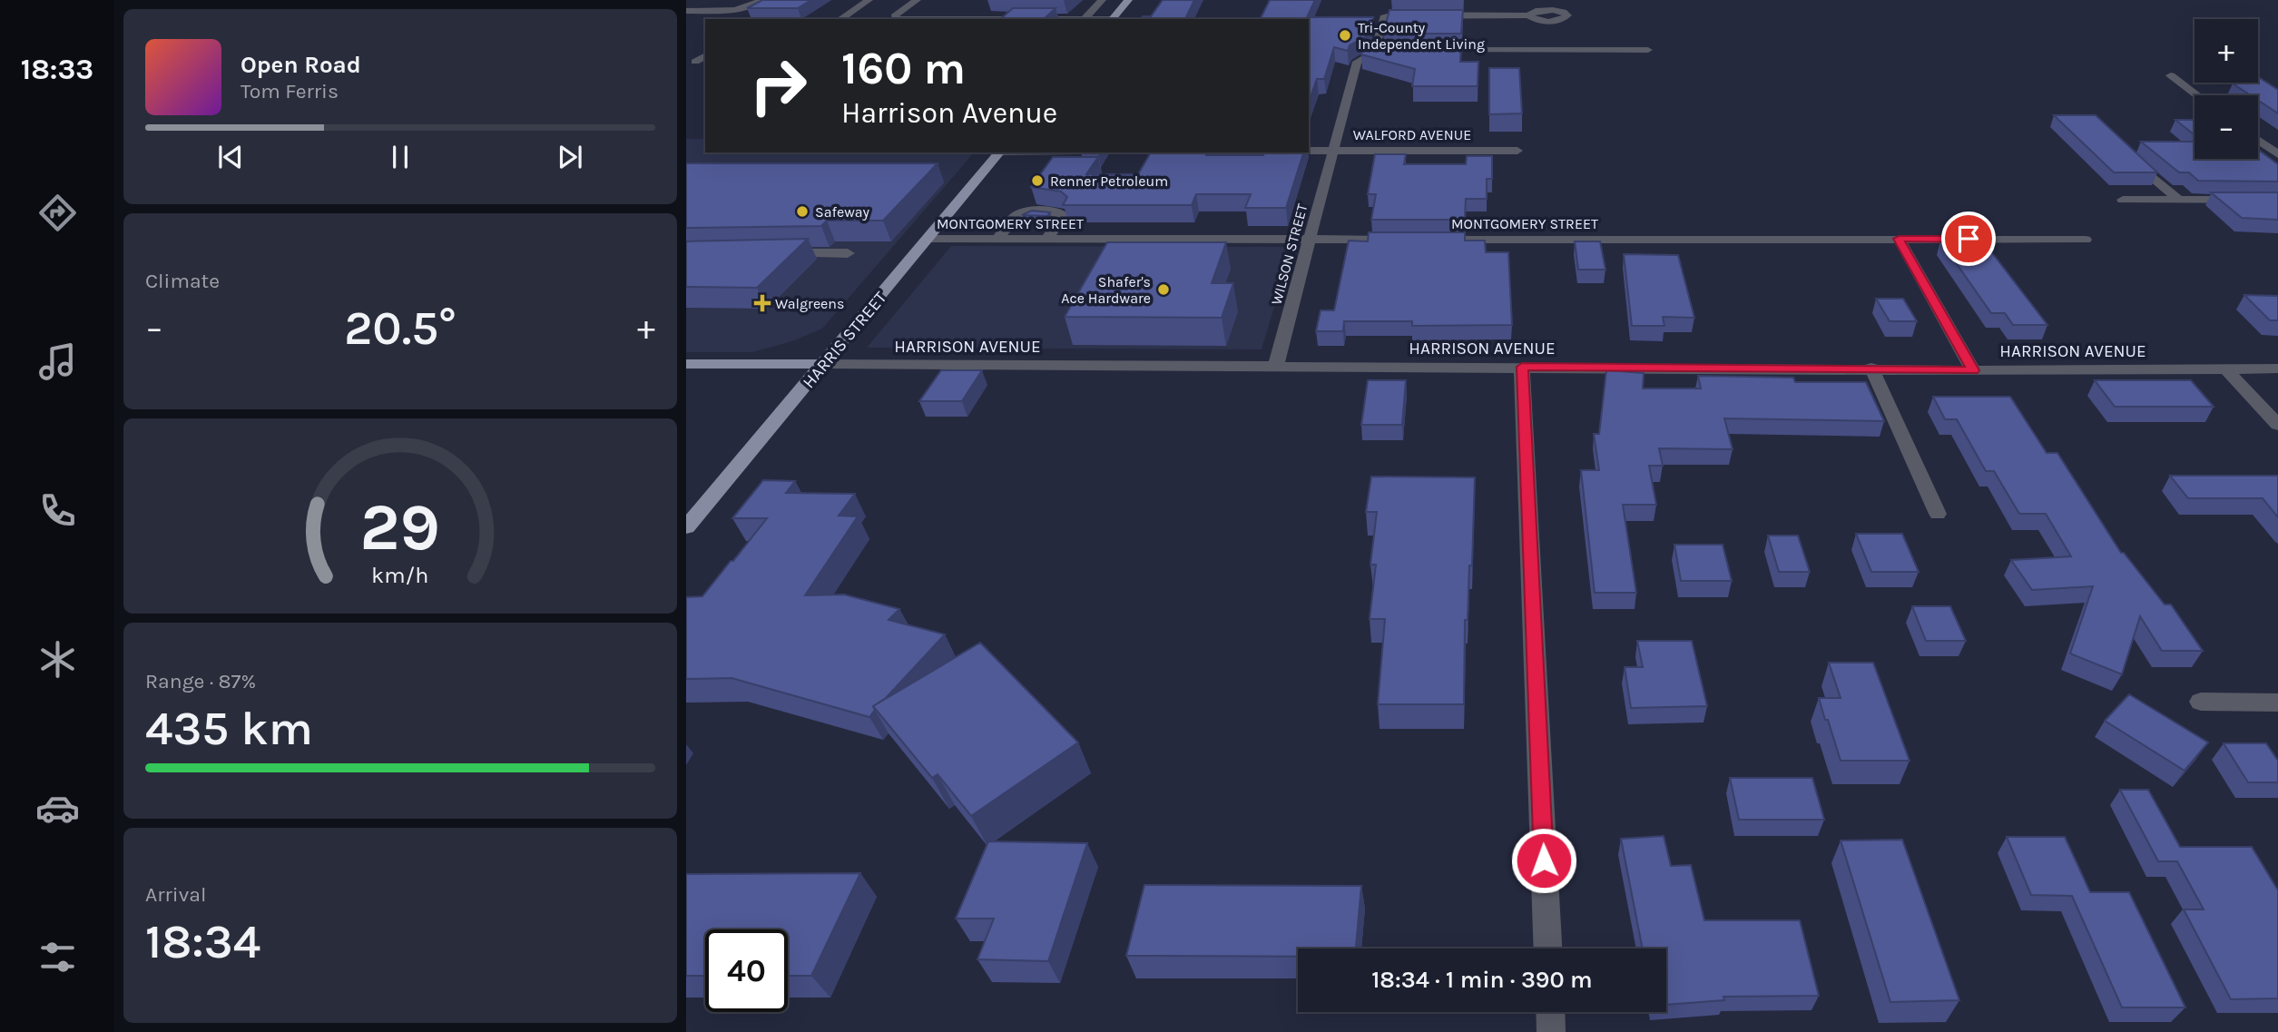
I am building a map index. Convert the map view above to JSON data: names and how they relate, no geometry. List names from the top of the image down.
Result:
{
  "streets": {
    "main road": ["HARRIS STREET", "HARRISON AVENUE"],
    "street": ["WALFORD AVENUE", "MONTGOMERY STREET", "WILSON STREET"]
  },
  "crossings": [
    ["WALFORD AVENUE", "WILSON STREET"],
    ["MONTGOMERY STREET", "WILSON STREET"],
    ["MONTGOMERY STREET", "HARRIS STREET"],
    ["WILSON STREET", "HARRISON AVENUE"],
    ["HARRIS STREET", "HARRISON AVENUE"]
  ],
  "places": {
    "other": [
      "Tri-County Independent Living",
      "Renner Petroleum",
      "Safeway",
      "Shafer's Ace Hardware"
    ],
    "health": ["Walgreens"]
  },
  "page": {
    "tabs": "18:33",
    "map_buttons": ["+", "−"],
    "turn": ["160 m", "Harrison Avenue"],
    "song": ["Open Road", "Tom Ferris"],
    "tile": [
      "Climate",
      ["Range · 87%", "435 km"],
      ["Arrival", "18:34"]
    ],
    "heat": ["−", "20.5°", "+"],
    "limit": "40",
    "trip": "18:34 · 1 min · 390 m",
    "gauge": ["29", "km/h"]
  }
}
